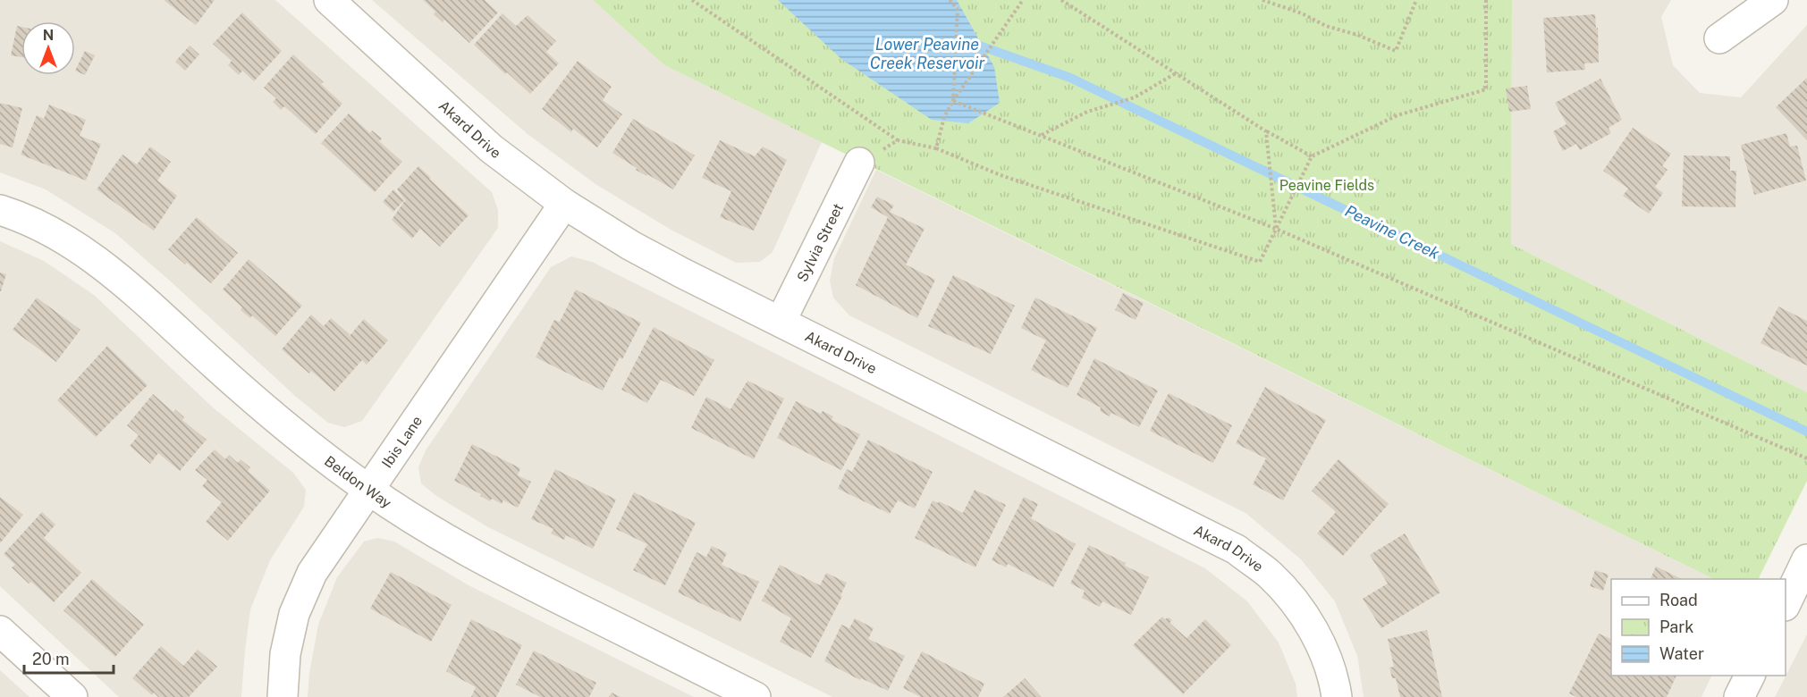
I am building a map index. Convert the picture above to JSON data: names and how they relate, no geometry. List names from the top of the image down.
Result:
{
  "streets": {
    "street": [
      "Akard Drive",
      "Sylvia Street",
      "Ibis Lane",
      "Beldon Way"
    ]
  },
  "crossings": [
    ["Akard Drive", "Sylvia Street"],
    ["Akard Drive", "Ibis Lane"],
    ["Ibis Lane", "Beldon Way"]
  ],
  "water": ["Lower Peavine Creek Reservoir", "Peavine Creek"],
  "parks": ["Peavine Fields"],
  "legend": ["Road", "Park", "Water"],
  "scale_bar": "20 m",
  "north": "top"
}
